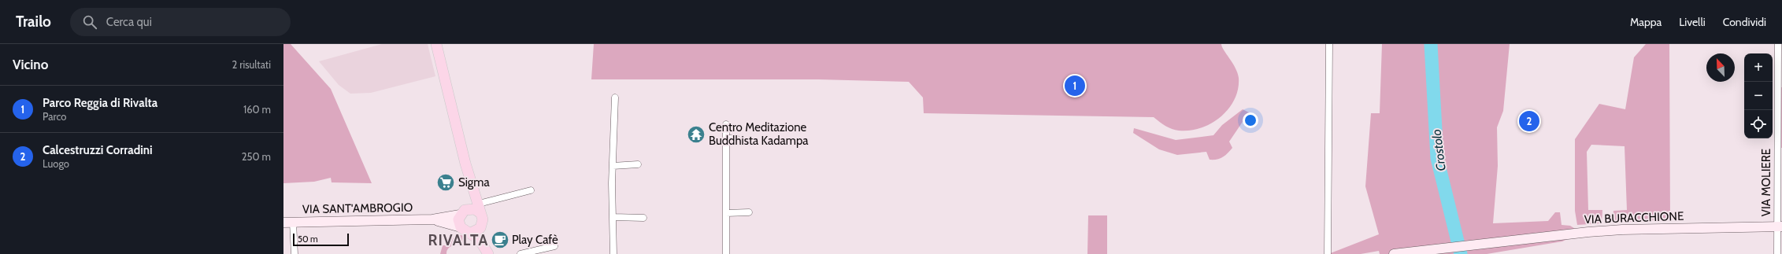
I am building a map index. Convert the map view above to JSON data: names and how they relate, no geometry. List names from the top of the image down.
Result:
{
  "streets": {
    "main road": ["VIA SANT'AMBROGIO", "VIA BURACCHIONE"],
    "street": ["VIA MOLIERE"]
  },
  "crossings": [
    ["VIA MOLIERE", "VIA BURACCHIONE"]
  ],
  "districts": ["RIVALTA"],
  "water": ["Crostolo"],
  "places": {
    "temple": ["Centro Meditazione Buddhista Kadampa"],
    "supermarket": ["Sigma"],
    "cafe": ["Play Cafè"]
  },
  "scale_bar": "50 m",
  "north": "top left",
  "page": {
    "header": "Trailo",
    "search": "Cerca qui",
    "nav": ["Mappa", "Livelli", "Condividi"],
    "heading": ["Vicino", "2 risultati"],
    "map_buttons": ["+", "−"],
    "pins": ["1", "2"],
    "list": [
      {
        "mark": "1",
        "name": "Parco Reggia di Rivalta",
        "note": "Parco",
        "value": "160 m"
      },
      {
        "mark": "2",
        "name": "Calcestruzzi Corradini",
        "note": "Luogo",
        "value": "250 m"
      }
    ],
    "scale": "50 m"
  }
}
